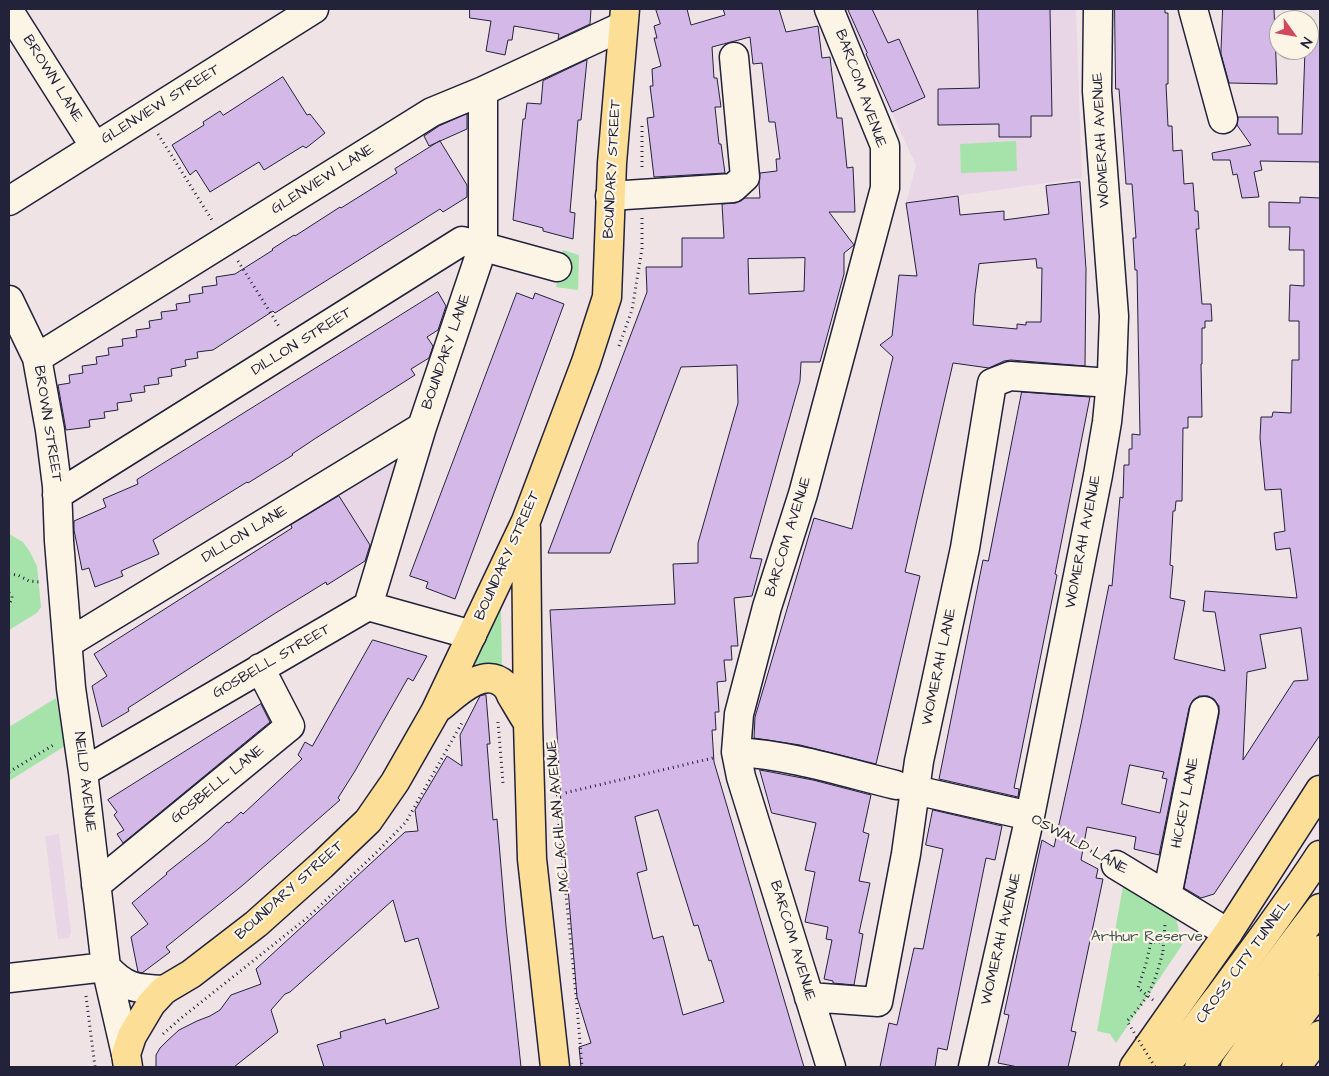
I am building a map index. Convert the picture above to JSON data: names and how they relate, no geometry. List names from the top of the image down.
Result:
{
  "streets": {
    "main road": ["BOUNDARY STREET", "MCLACHLAN AVENUE", "CROSS CITY TUNNEL"],
    "street": [
      "BROWN LANE",
      "BARCOM AVENUE",
      "GLENVIEW STREET",
      "WOMERAH AVENUE",
      "GLENVIEW LANE",
      "DILLON STREET",
      "BOUNDARY LANE",
      "BROWN STREET",
      "DILLON LANE",
      "GOSBELL STREET",
      "WOMERAH LANE",
      "NEILD AVENUE",
      "GOSBELL LANE",
      "HICKEY LANE",
      "OSWALD LANE"
    ]
  },
  "crossings": [
    ["BROWN LANE", "GLENVIEW STREET"],
    ["BARCOM AVENUE", "WOMERAH LANE"],
    ["BARCOM AVENUE", "OSWALD LANE"],
    ["WOMERAH AVENUE", "WOMERAH LANE"],
    ["WOMERAH AVENUE", "OSWALD LANE"],
    ["BOUNDARY STREET", "GLENVIEW LANE"],
    ["BOUNDARY STREET", "NEILD AVENUE"],
    ["BOUNDARY STREET", "MCLACHLAN AVENUE"],
    ["GLENVIEW LANE", "BOUNDARY LANE"],
    ["GLENVIEW LANE", "BROWN STREET"],
    ["DILLON STREET", "BOUNDARY LANE"],
    ["DILLON STREET", "BROWN STREET"],
    ["DILLON STREET", "NEILD AVENUE"],
    ["BOUNDARY LANE", "DILLON LANE"],
    ["BOUNDARY LANE", "GOSBELL STREET"],
    ["BROWN STREET", "NEILD AVENUE"],
    ["DILLON LANE", "NEILD AVENUE"],
    ["GOSBELL STREET", "NEILD AVENUE"],
    ["GOSBELL STREET", "GOSBELL LANE"],
    ["WOMERAH LANE", "OSWALD LANE"],
    ["NEILD AVENUE", "GOSBELL LANE"],
    ["HICKEY LANE", "OSWALD LANE"]
  ],
  "parks": ["Arthur Reserve"],
  "north": "bottom right"
}
